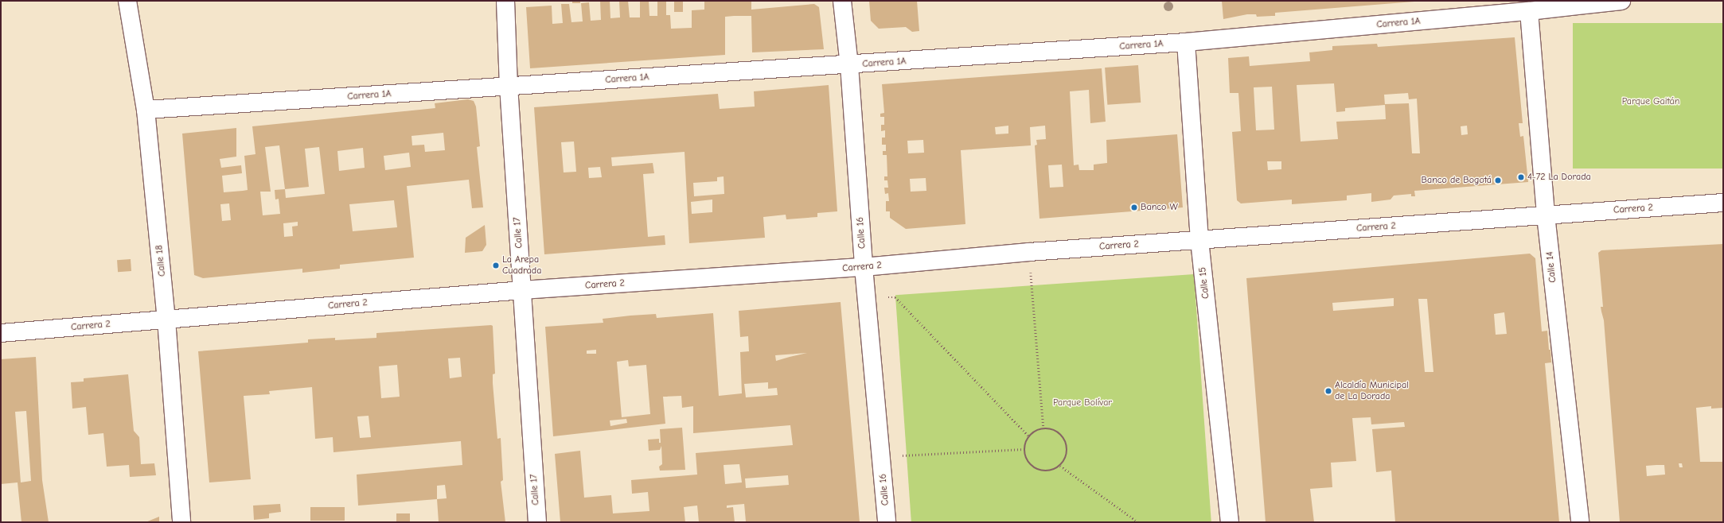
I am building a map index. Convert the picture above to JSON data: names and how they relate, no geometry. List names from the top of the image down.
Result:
{
  "streets": {
    "street": [
      "Carrera 1A",
      "Carrera 2",
      "Calle 17",
      "Calle 16",
      "Calle 18",
      "Calle 14",
      "Calle 15"
    ]
  },
  "crossings": [
    ["Carrera 1A", "Calle 17"],
    ["Carrera 1A", "Calle 16"],
    ["Carrera 1A", "Calle 18"],
    ["Carrera 1A", "Calle 14"],
    ["Carrera 1A", "Calle 15"],
    ["Carrera 2", "Calle 17"],
    ["Carrera 2", "Calle 16"],
    ["Carrera 2", "Calle 18"],
    ["Carrera 2", "Calle 14"],
    ["Carrera 2", "Calle 15"]
  ],
  "parks": ["Parque Gaitán", "Parque Bolívar"],
  "places": [
    "4-72 La Dorada",
    "Banco de Bogotá",
    "Banco W",
    "La Arepa Cuadrada",
    "Alcaldía Municipal de La Dorada"
  ]
}
